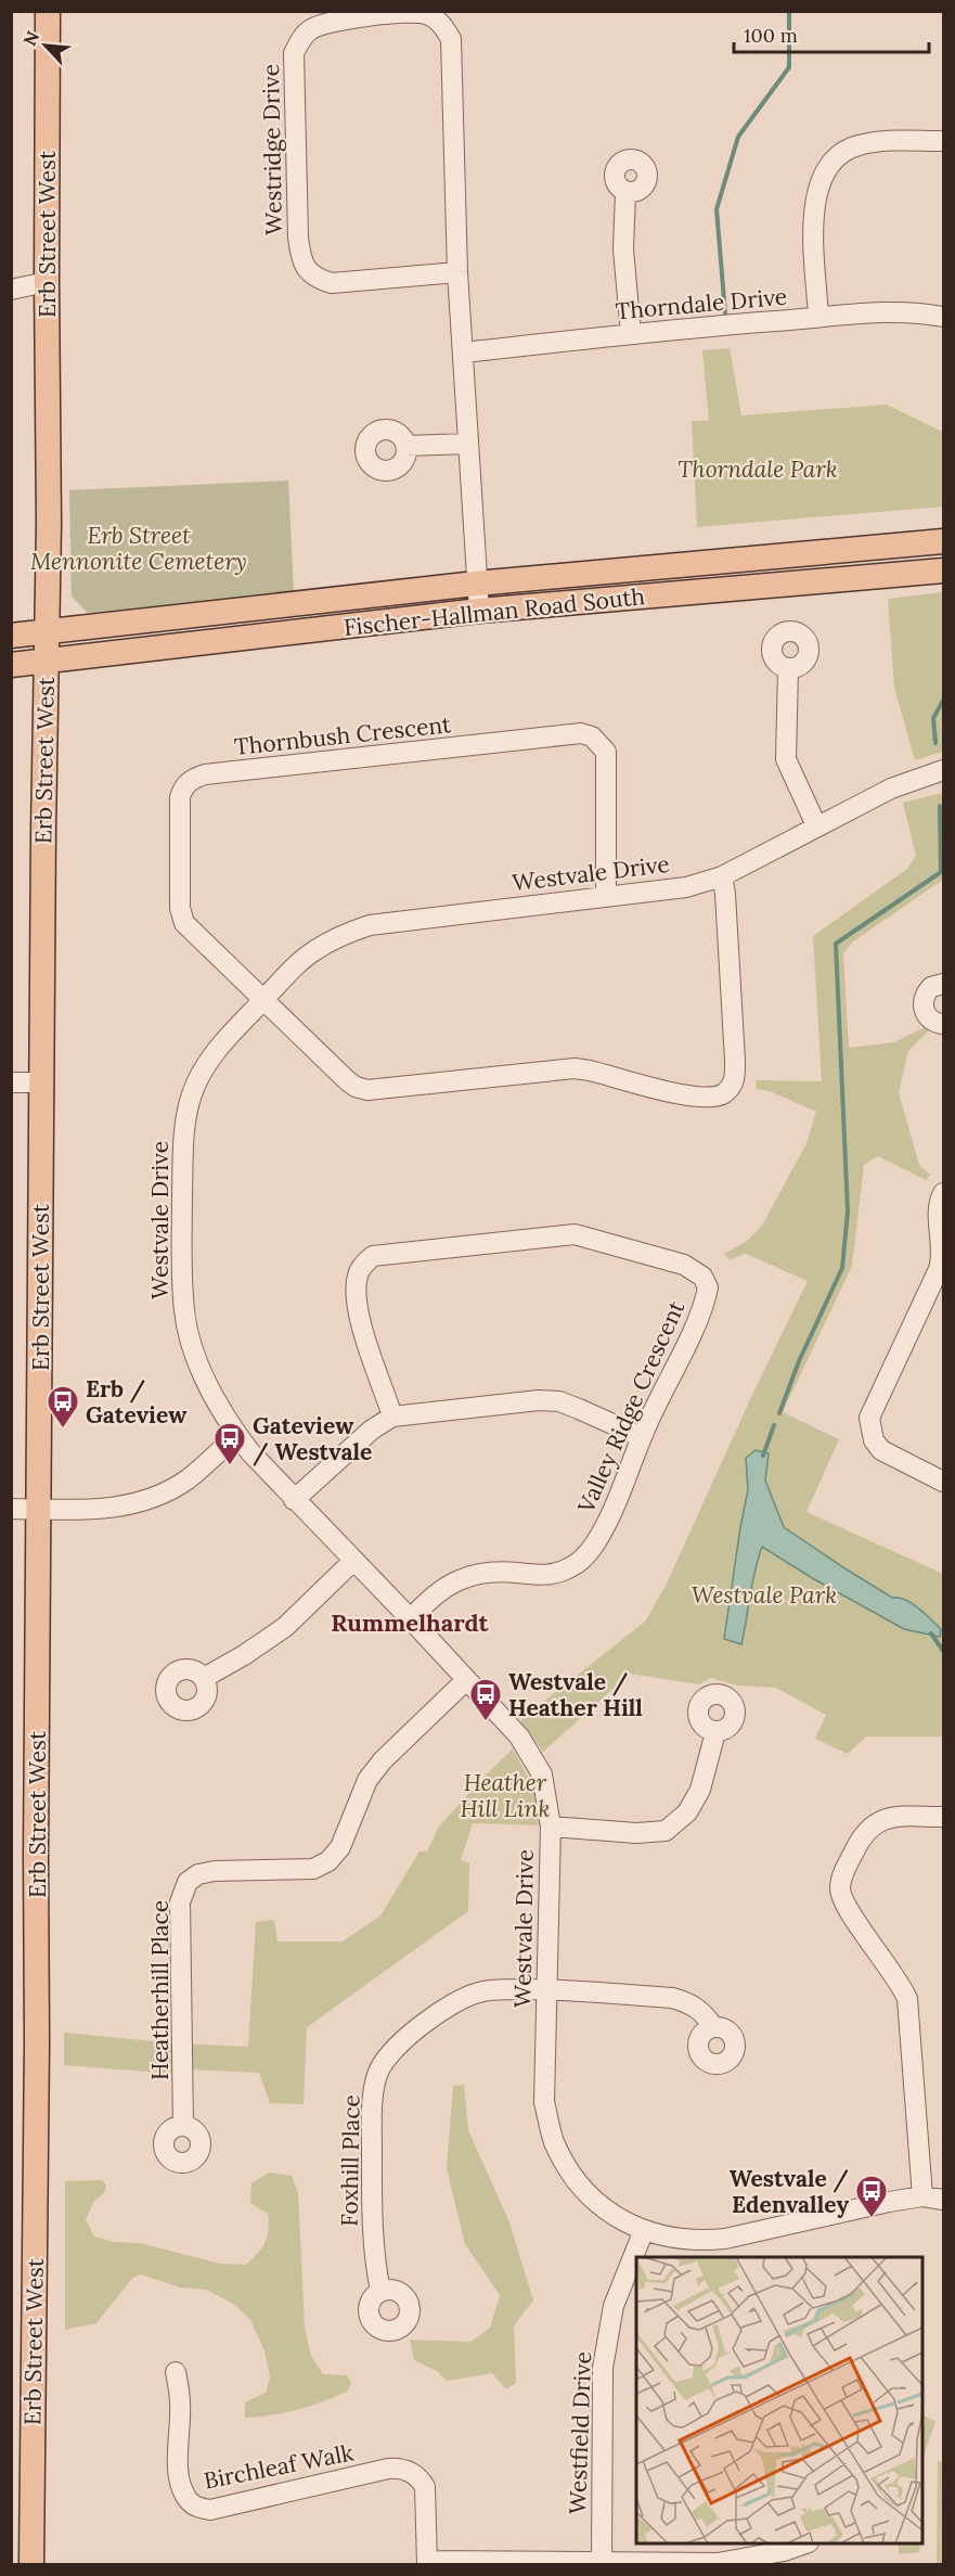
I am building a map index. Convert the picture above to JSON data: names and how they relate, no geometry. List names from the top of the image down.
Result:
{
  "streets": {
    "main road": ["Erb Street West", "Fischer-Hallman Road South"],
    "street": [
      "Westridge Drive",
      "Thorndale Drive",
      "Thornbush Crescent",
      "Westvale Drive",
      "Valley Ridge Crescent",
      "Heatherhill Place",
      "Foxhill Place",
      "Westfield Drive",
      "Birchleaf Walk"
    ]
  },
  "crossings": [
    ["Westridge Drive", "Thorndale Drive"],
    ["Westridge Drive", "Fischer-Hallman Road South"],
    ["Erb Street West", "Fischer-Hallman Road South"],
    ["Thornbush Crescent", "Westvale Drive"],
    ["Westvale Drive", "Valley Ridge Crescent"],
    ["Westvale Drive", "Heatherhill Place"],
    ["Westvale Drive", "Foxhill Place"],
    ["Westvale Drive", "Westfield Drive"]
  ],
  "districts": ["Rummelhardt"],
  "parks": [
    "Thorndale Park",
    "Erb Street Mennonite Cemetery",
    "Westvale Park",
    "Heather Hill Link"
  ],
  "places": {
    "bus stop": [
      "Erb / Gateview",
      "Gateview / Westvale",
      "Westvale / Heather Hill",
      "Westvale / Edenvalley"
    ]
  },
  "scale_bar": "100 m",
  "north": "top left"
}
